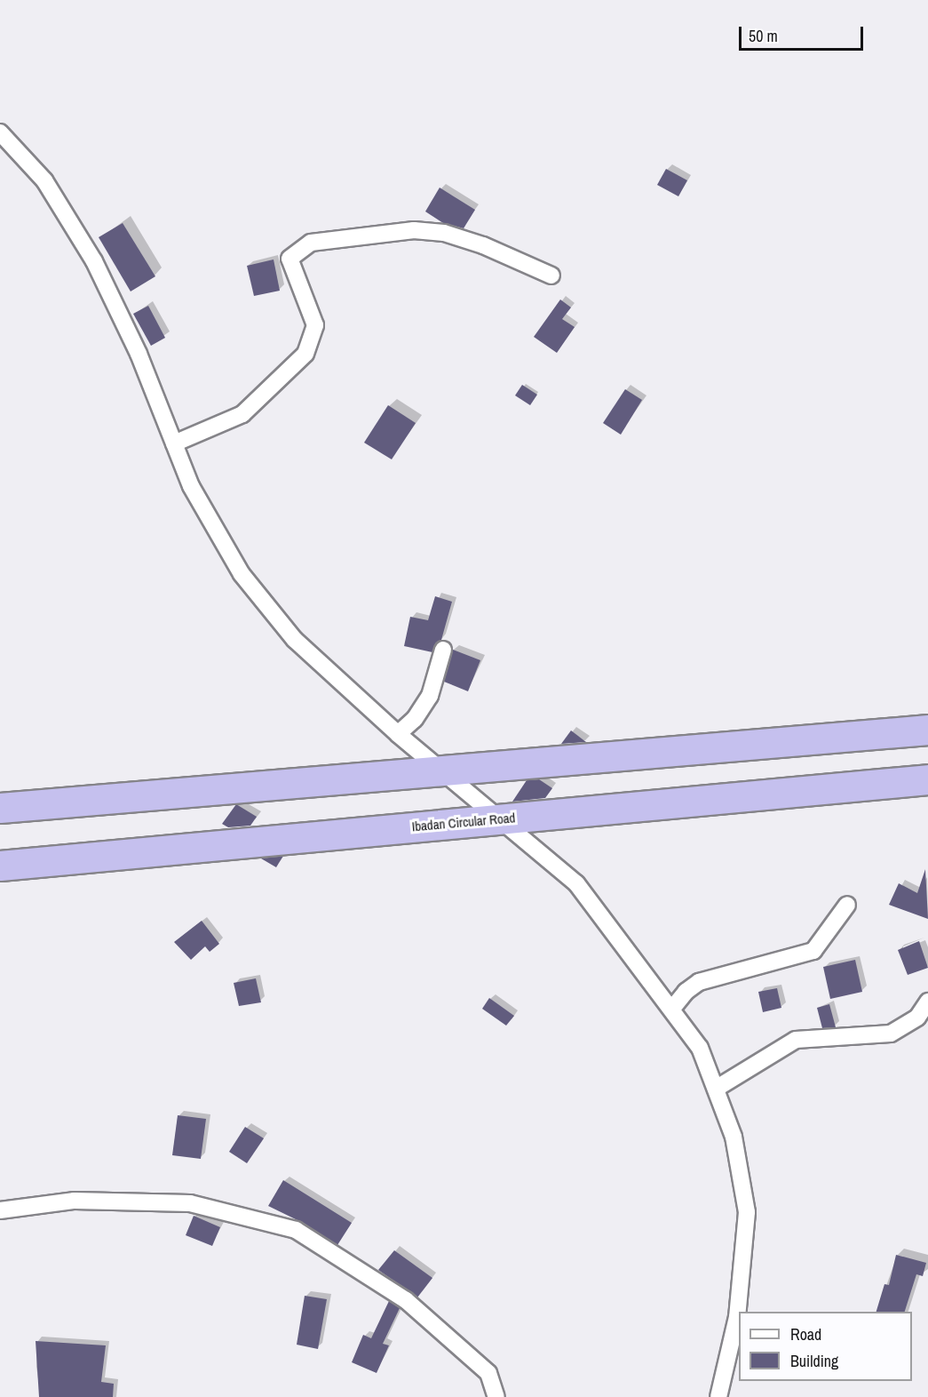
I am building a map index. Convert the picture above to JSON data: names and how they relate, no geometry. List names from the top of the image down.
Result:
{
  "streets": {
    "highway": ["Ibadan Circular Road"]
  },
  "legend": ["Road", "Building"],
  "scale_bar": "50 m"
}
